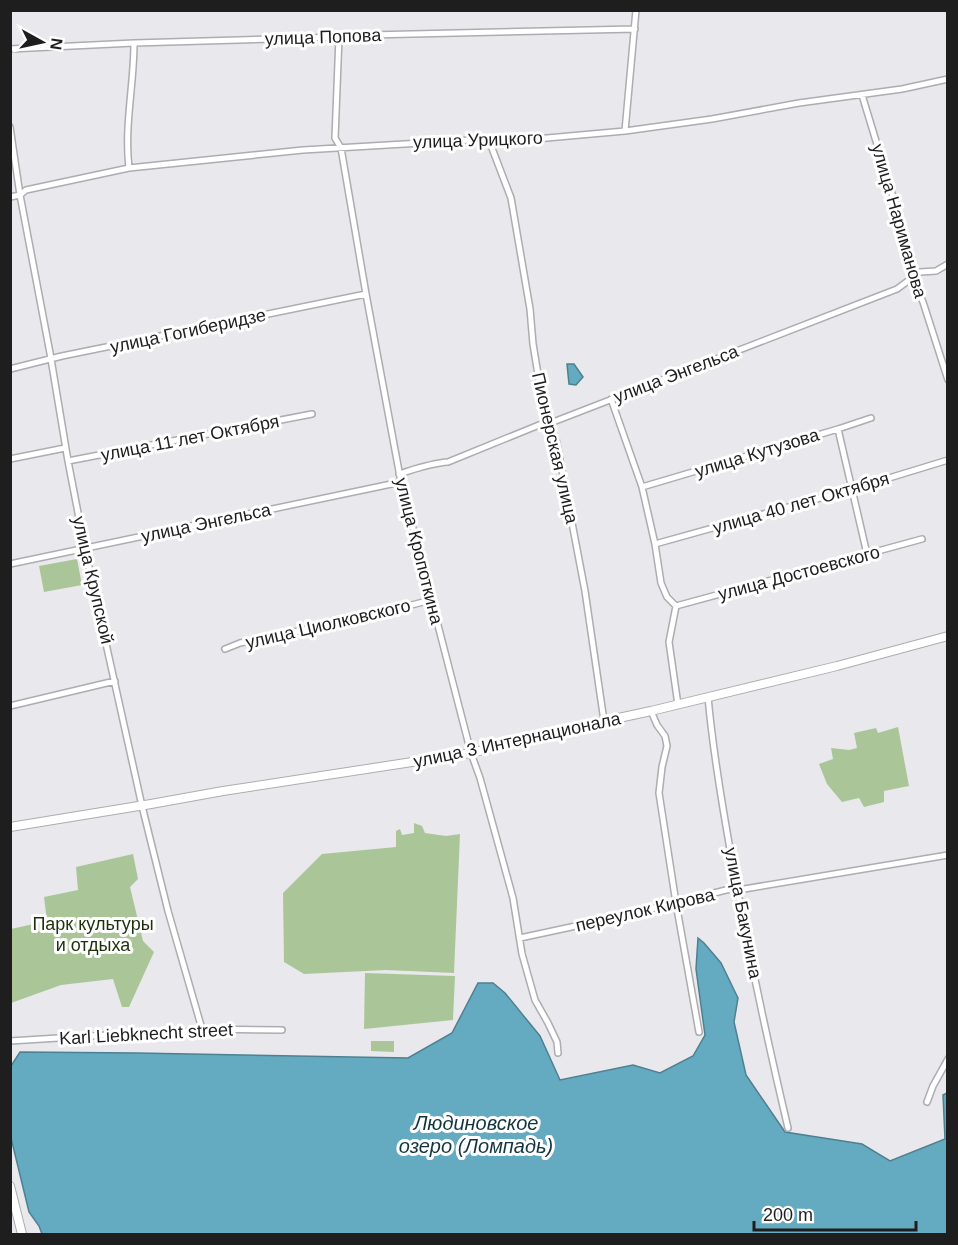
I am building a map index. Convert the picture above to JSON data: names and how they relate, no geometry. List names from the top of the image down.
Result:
{
  "streets": {
    "street": [
      "улица Попова",
      "улица Урицкого",
      "улица Нариманова",
      "улица Гогиберидзе",
      "улица Энгельса",
      "улица 11 лет Октября",
      "Пионерская улица",
      "улица Кутузова",
      "улица 40 лет Октября",
      "улица Кропоткина",
      "улица Достоевского",
      "улица Крупской",
      "улица Циолковского",
      "улица 3 Интернационала",
      "переулок Кирова",
      "улица Бакунина",
      "Karl Liebknecht street"
    ]
  },
  "crossings": [
    ["улица Попова", "улица Кропоткина"],
    ["улица Урицкого", "улица Нариманова"],
    ["улица Урицкого", "Пионерская улица"],
    ["улица Урицкого", "улица Кропоткина"],
    ["улица Урицкого", "улица Крупской"],
    ["улица Нариманова", "улица Энгельса"],
    ["улица Гогиберидзе", "улица Кропоткина"],
    ["улица Гогиберидзе", "улица Крупской"],
    ["улица Энгельса", "Пионерская улица"],
    ["улица Энгельса", "улица Кропоткина"],
    ["улица Энгельса", "улица Крупской"],
    ["улица 11 лет Октября", "улица Крупской"],
    ["Пионерская улица", "улица 3 Интернационала"],
    ["улица Кропоткина", "улица Циолковского"],
    ["улица Кропоткина", "улица 3 Интернационала"],
    ["улица Кропоткина", "переулок Кирова"],
    ["улица Крупской", "улица 3 Интернационала"],
    ["улица Крупской", "Karl Liebknecht street"],
    ["улица 3 Интернационала", "улица Бакунина"],
    ["переулок Кирова", "улица Бакунина"]
  ],
  "water": ["Людиновское озеро (Ломпадь)"],
  "parks": ["Парк культуры и отдыха"],
  "scale_bar": "200 m",
  "north": "right"
}
